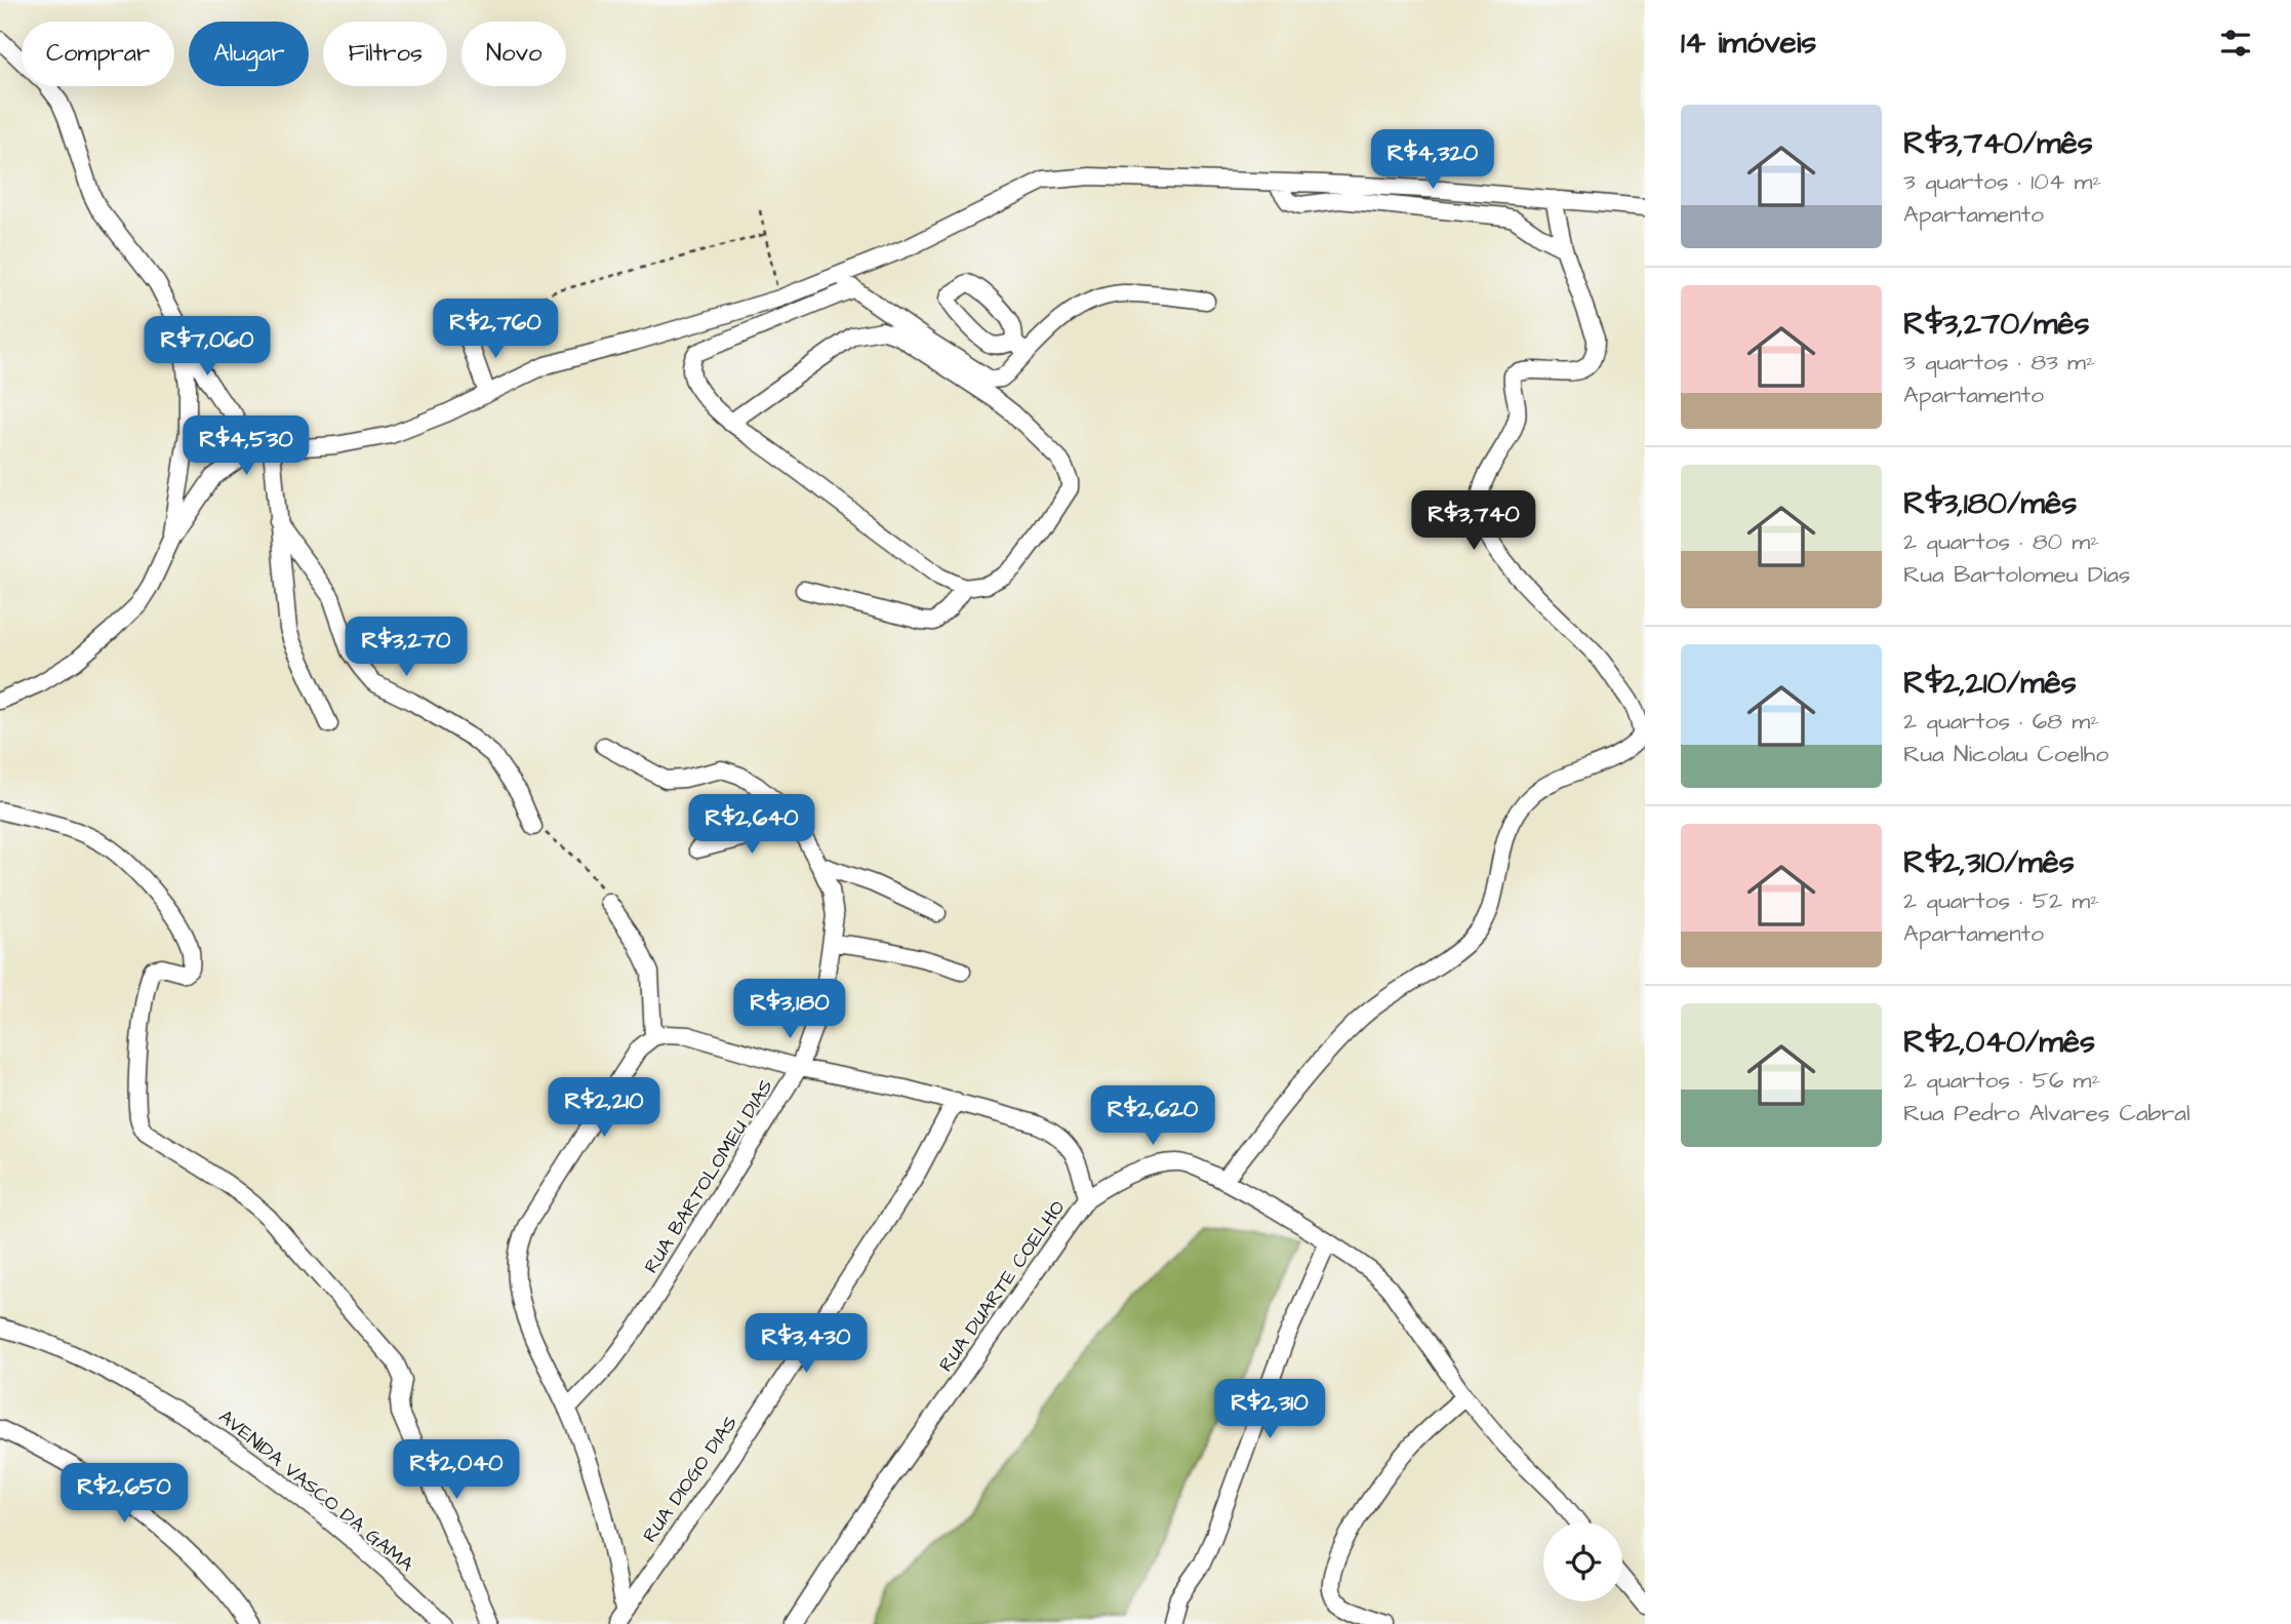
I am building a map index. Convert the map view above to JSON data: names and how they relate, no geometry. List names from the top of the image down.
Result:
{
  "streets": {
    "street": [
      "RUA BARTOLOMEU DIAS",
      "RUA DUARTE COELHO",
      "RUA DIOGO DIAS",
      "AVENIDA VASCO DA GAMA"
    ]
  },
  "page": {
    "heading": "14 imóveis",
    "chip": [
      "Comprar",
      "Alugar",
      "Filtros",
      "Novo"
    ],
    "list": [
      {
        "name": "R$3,740/mês",
        "note": "3 quartos · 104 m² · Apartamento"
      },
      {
        "name": "R$3,270/mês",
        "note": "3 quartos · 83 m² · Apartamento"
      },
      {
        "name": "R$3,180/mês",
        "note": "2 quartos · 80 m² · Rua Bartolomeu Dias"
      },
      {
        "name": "R$2,210/mês",
        "note": "2 quartos · 68 m² · Rua Nicolau Coelho"
      },
      {
        "name": "R$2,310/mês",
        "note": "2 quartos · 52 m² · Apartamento"
      },
      {
        "name": "R$2,040/mês",
        "note": "2 quartos · 56 m² · Rua Pedro Alvares Cabral"
      }
    ],
    "price": [
      "R$4,320",
      "R$2,760",
      "R$7,060",
      "R$4,530",
      "R$3,740",
      "R$3,270",
      "R$2,640",
      "R$3,180",
      "R$2,210",
      "R$2,620",
      "R$3,430",
      "R$2,310",
      "R$2,040",
      "R$2,650"
    ]
  }
}
